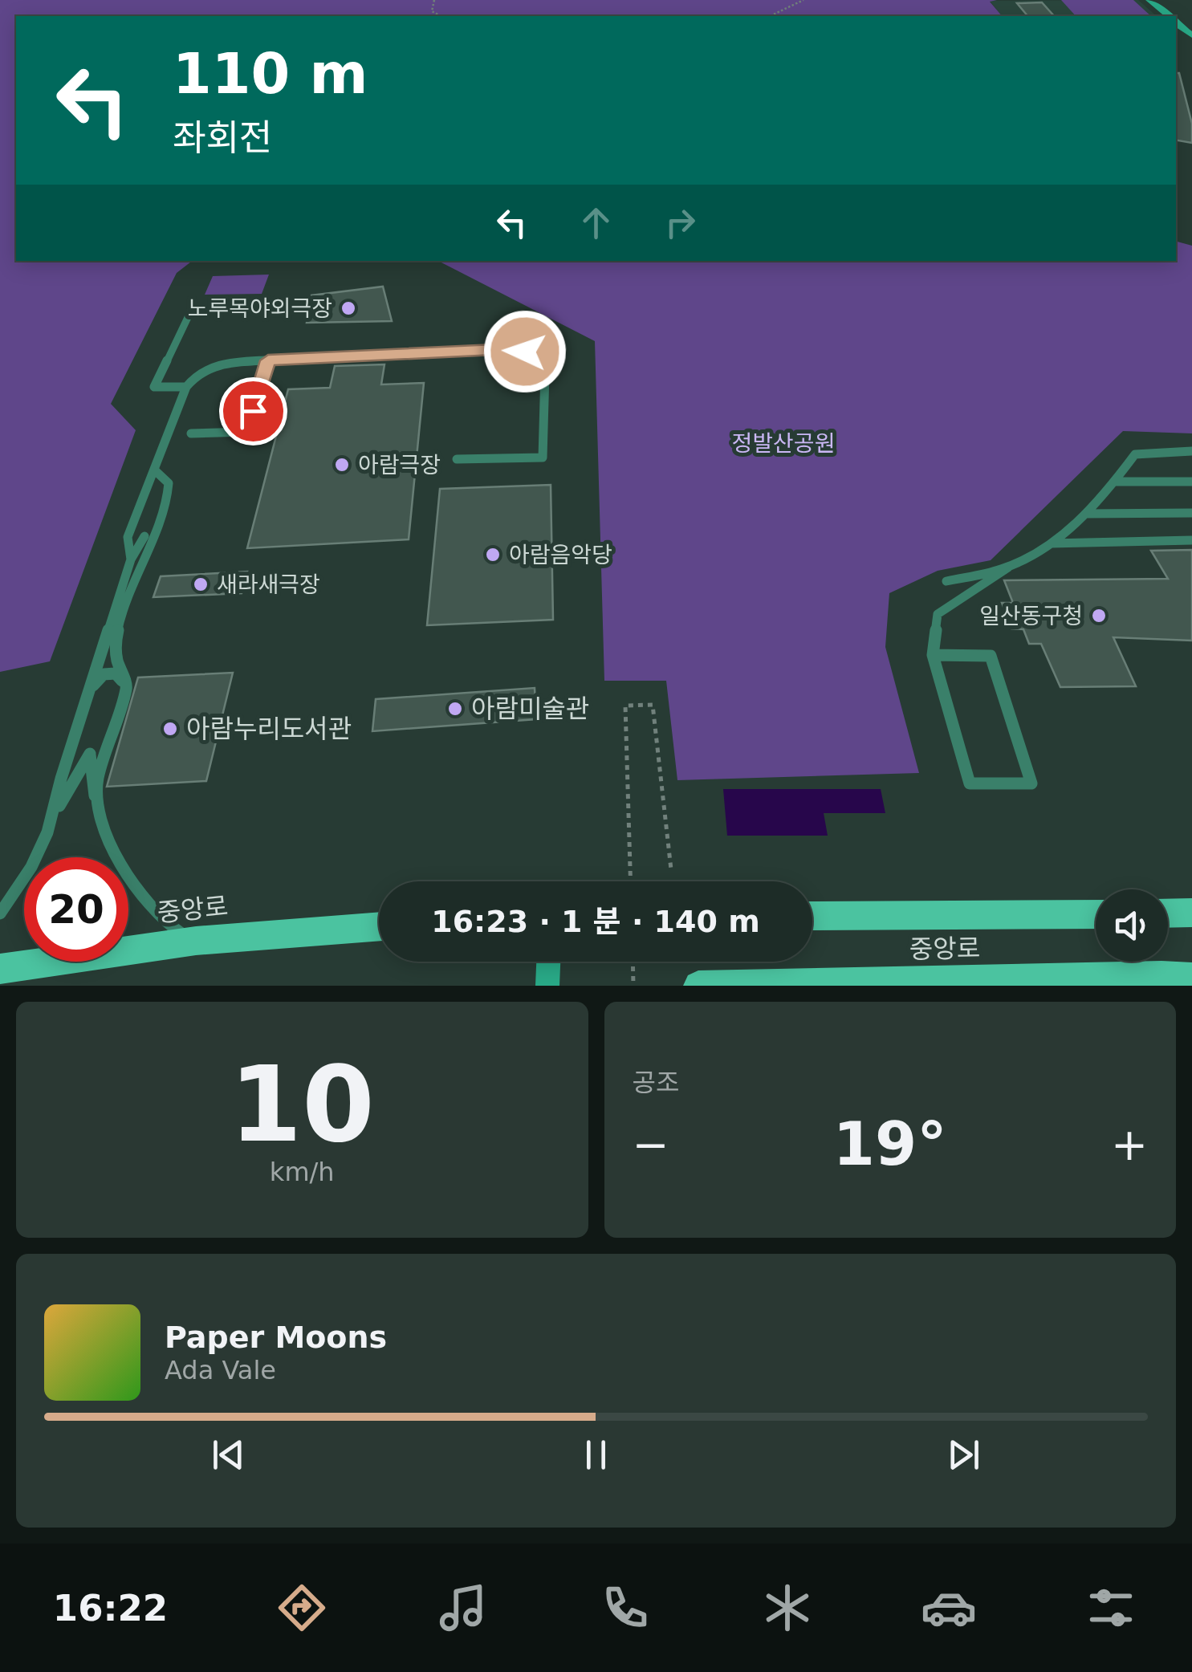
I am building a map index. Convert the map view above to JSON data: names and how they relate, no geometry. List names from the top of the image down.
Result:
{
  "streets": {
    "main road": ["중앙로"]
  },
  "parks": ["정발산공원"],
  "places": [
    "노루목야외극장",
    "아람극장",
    "아람음악당",
    "새라새극장",
    "일산동구청",
    "아람미술관",
    "아람누리도서관"
  ],
  "page": {
    "turn": ["110 m", "좌회전"],
    "limit": "20",
    "trip": "16:23 · 1 분 · 140 m",
    "tile": [
      ["10", "km/h"],
      "공조"
    ],
    "heat": ["−", "19°", "+"],
    "song": ["Paper Moons", "Ada Vale"],
    "tabs": "16:22"
  }
}
